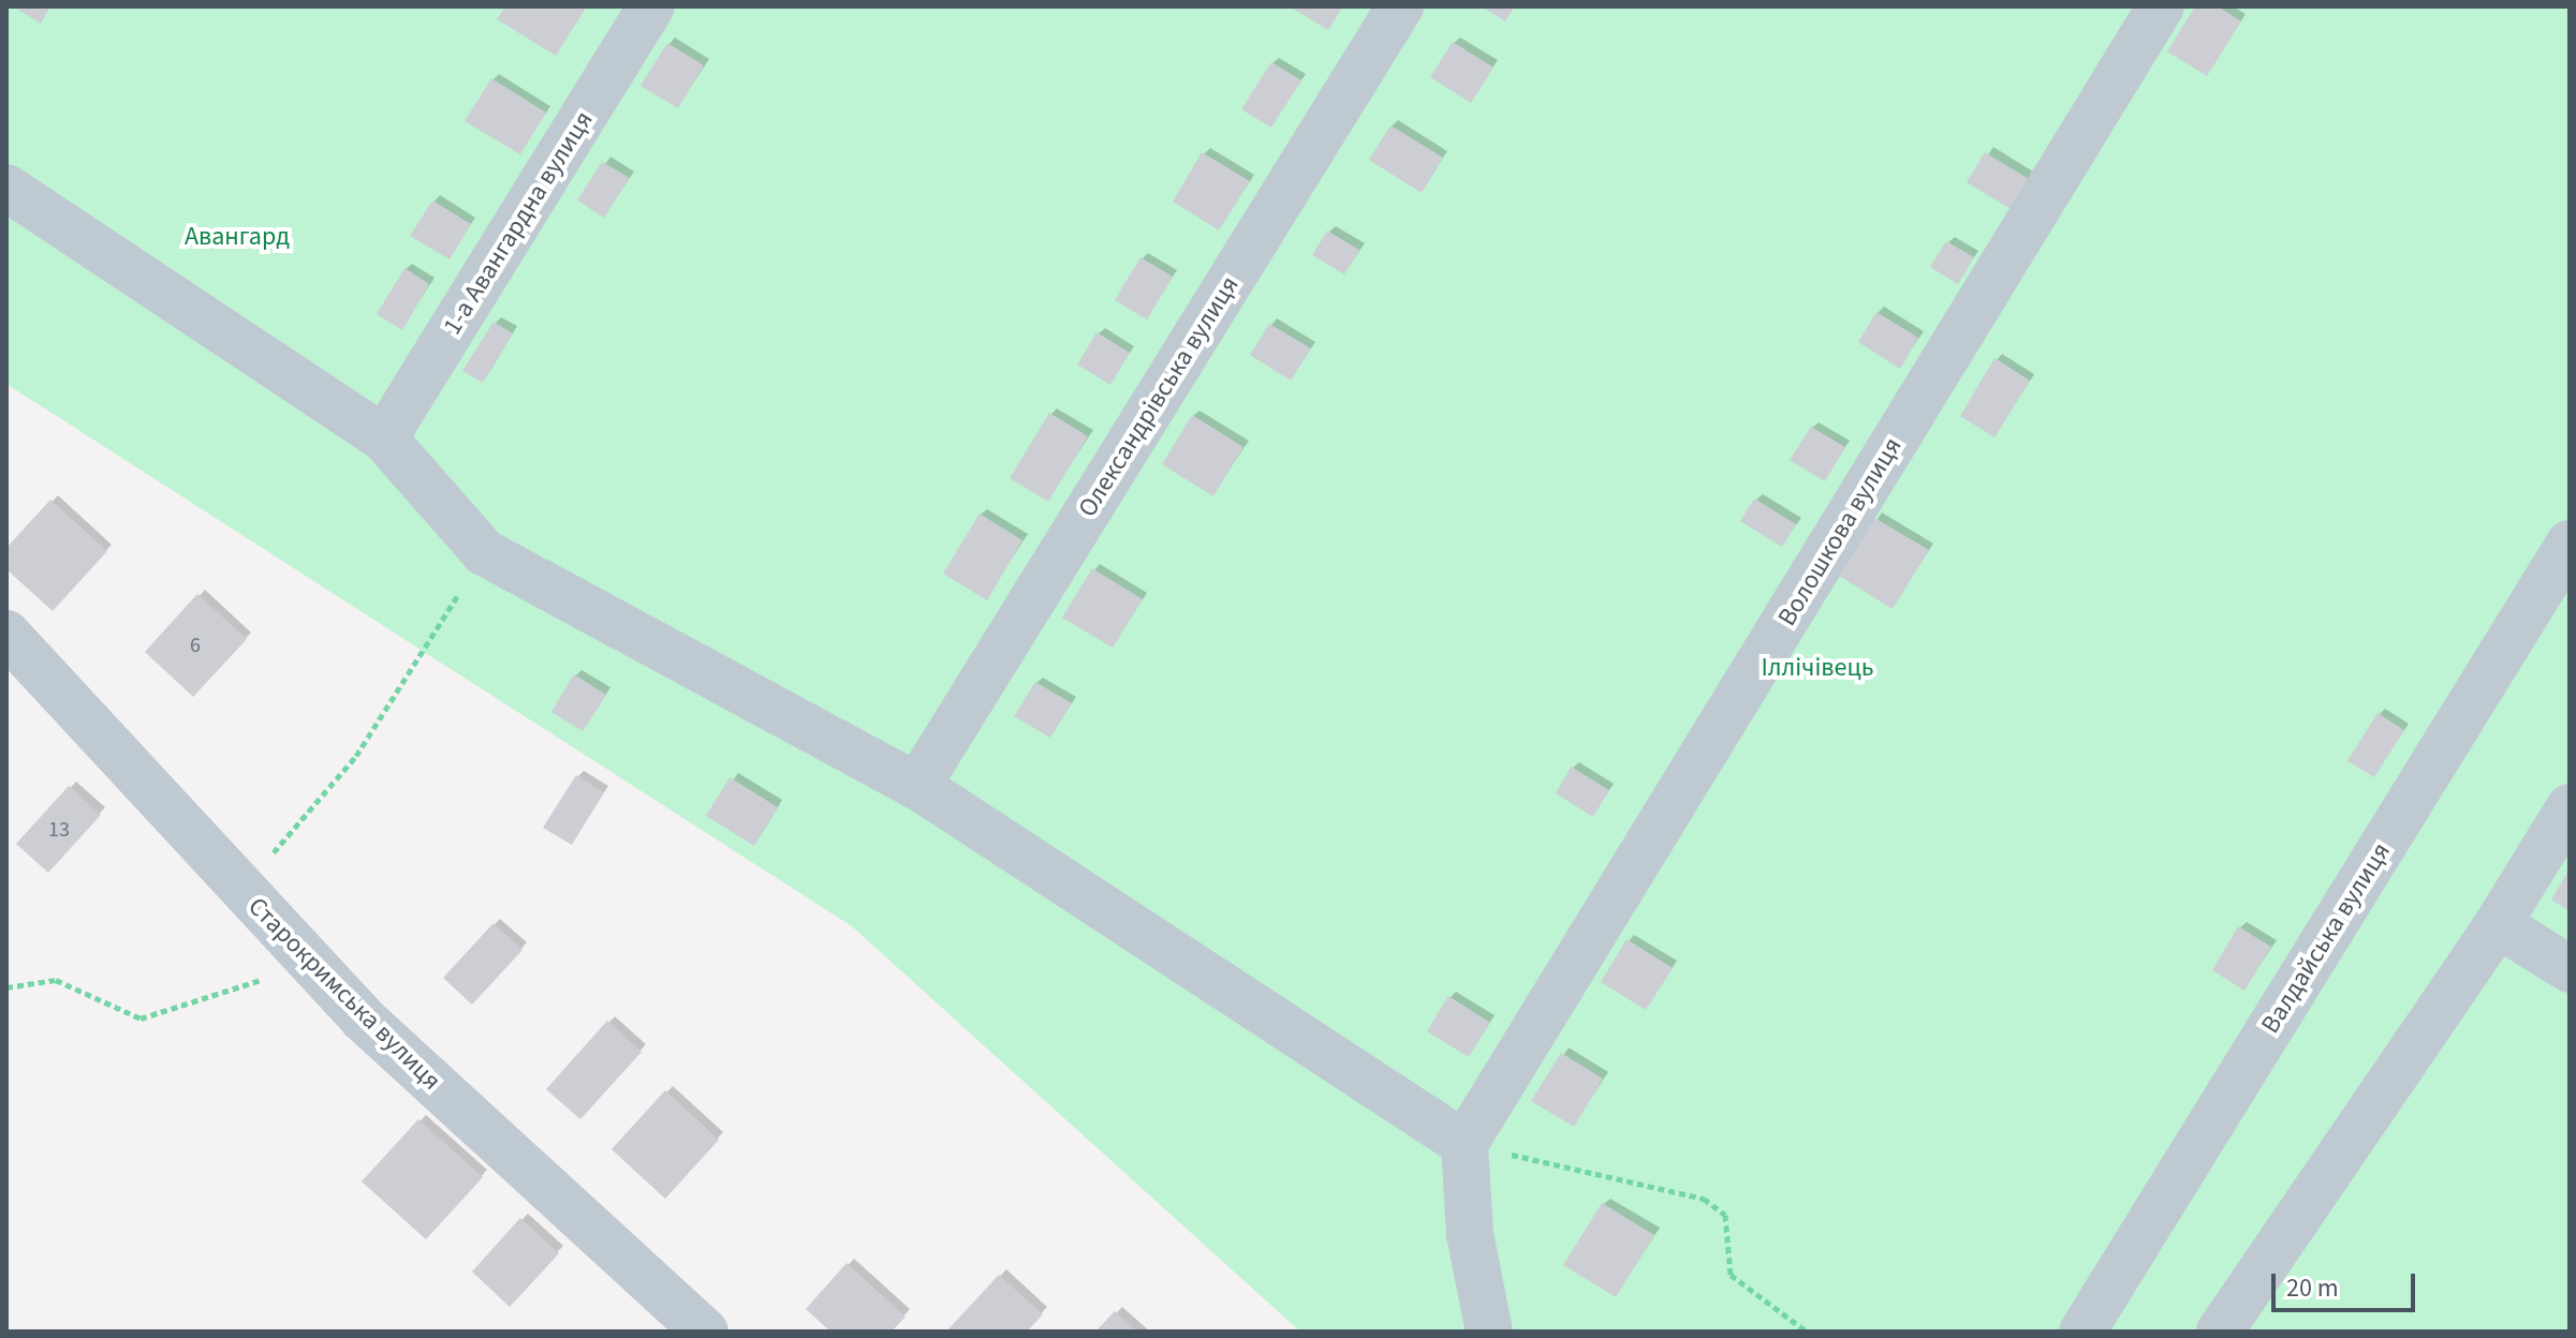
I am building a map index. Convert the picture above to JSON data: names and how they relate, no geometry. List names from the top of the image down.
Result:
{
  "streets": {
    "street": [
      "1-а Авангардна вулиця",
      "Олександрівська вулиця",
      "Волошкова вулиця",
      "Валдайська вулиця",
      "Старокримська вулиця"
    ]
  },
  "parks": ["Авангард", "Іллічівець"],
  "house_numbers": ["6", "13"],
  "scale_bar": "20 m"
}
